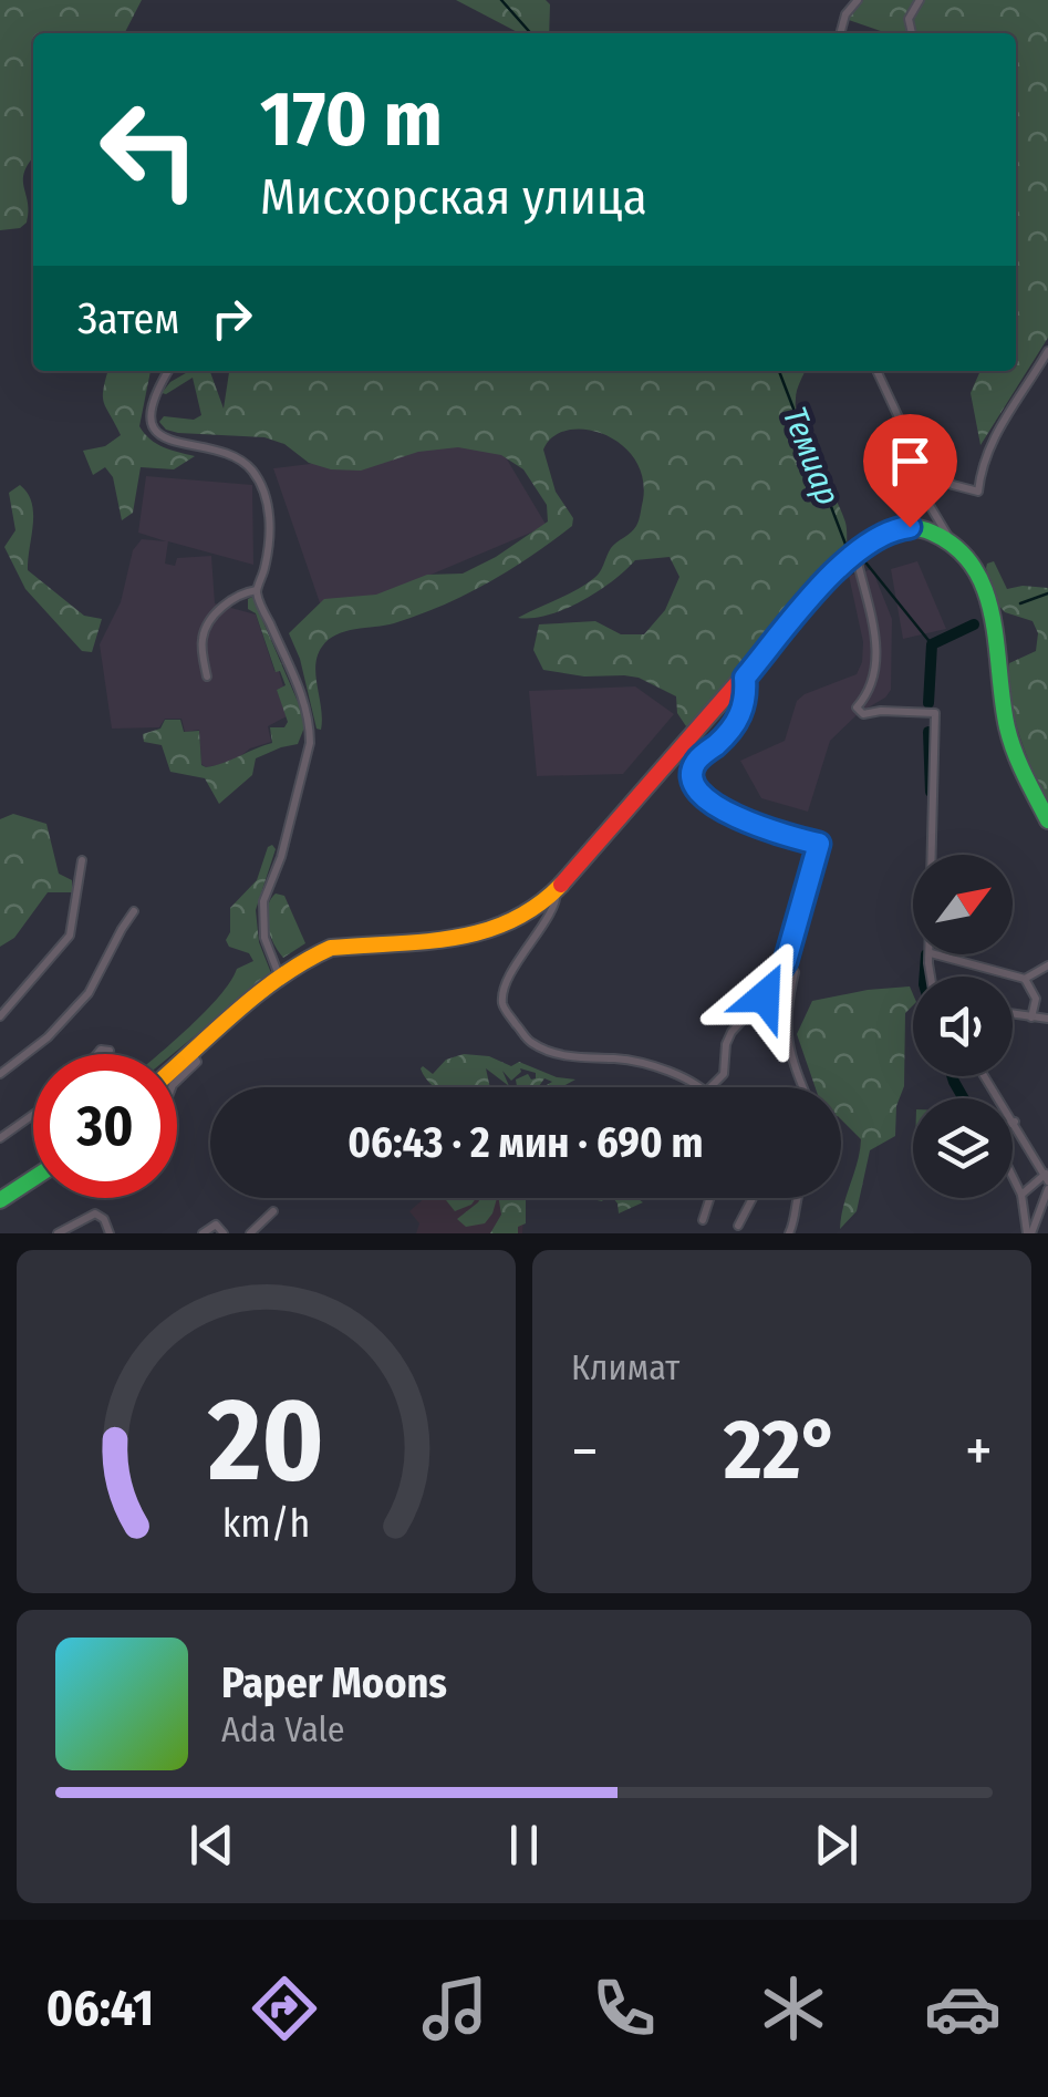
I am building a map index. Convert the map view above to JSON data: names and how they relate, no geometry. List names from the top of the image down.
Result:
{
  "water": ["Темиар"],
  "north": "top right",
  "page": {
    "turn": ["170 m", "Мисхорская улица"],
    "then": "Затем",
    "limit": "30",
    "trip": "06:43 · 2 мин · 690 m",
    "tile": "Климат",
    "heat": ["−", "22°", "+"],
    "song": ["Paper Moons", "Ada Vale"],
    "tabs": "06:41",
    "gauge": ["20", "km/h"]
  }
}
